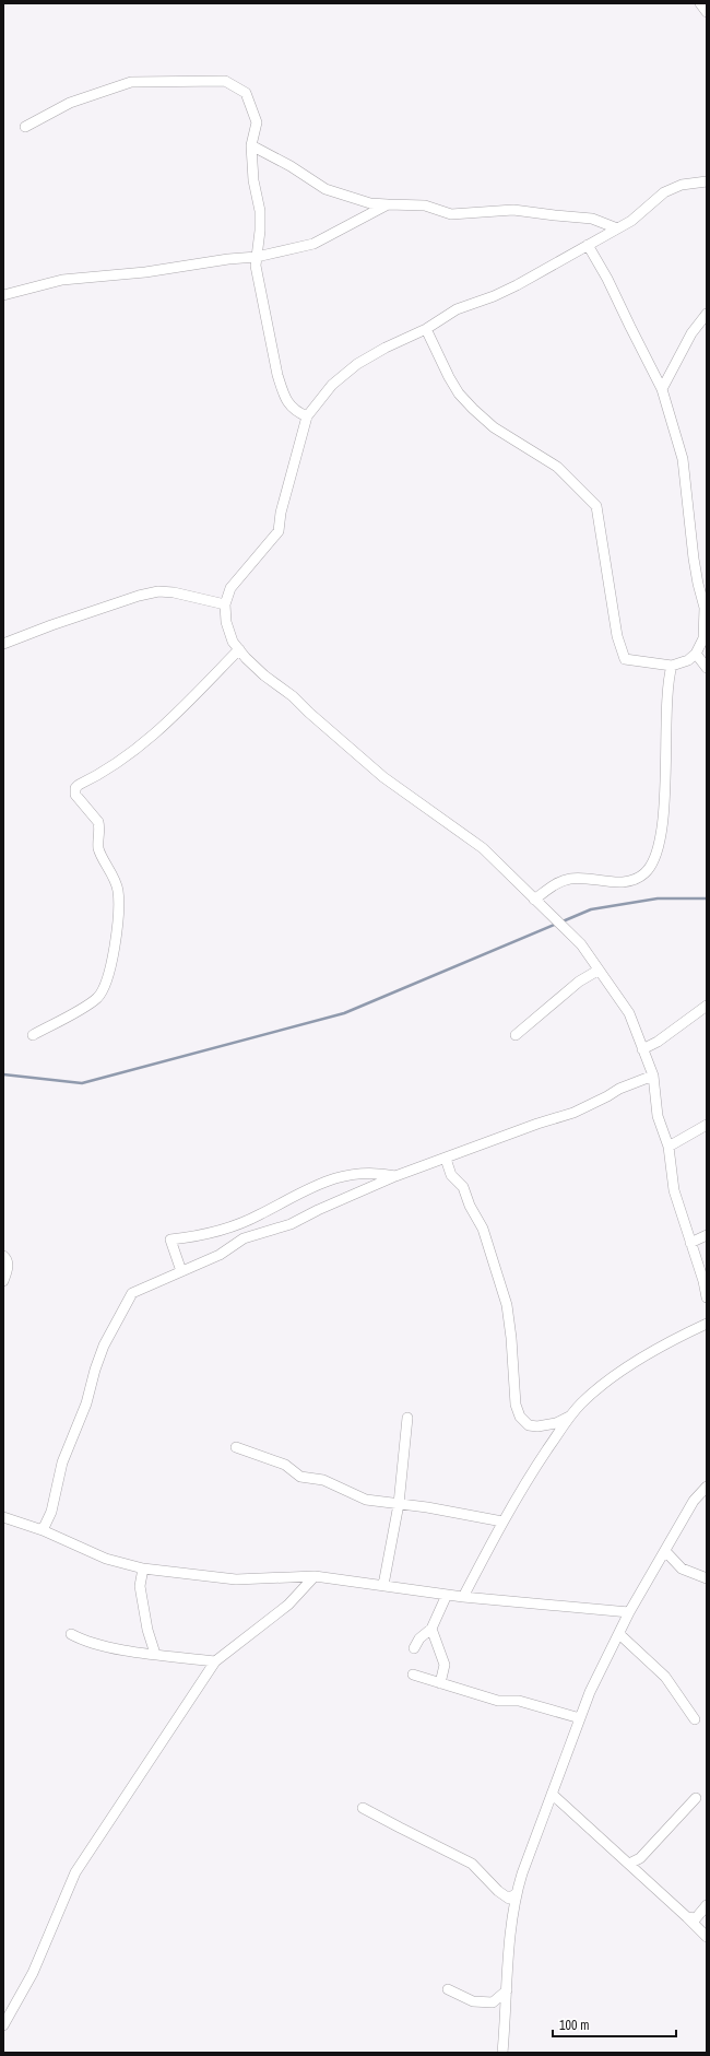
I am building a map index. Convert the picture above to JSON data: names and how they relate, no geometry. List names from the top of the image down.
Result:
{
  "scale_bar": "100 m"
}
